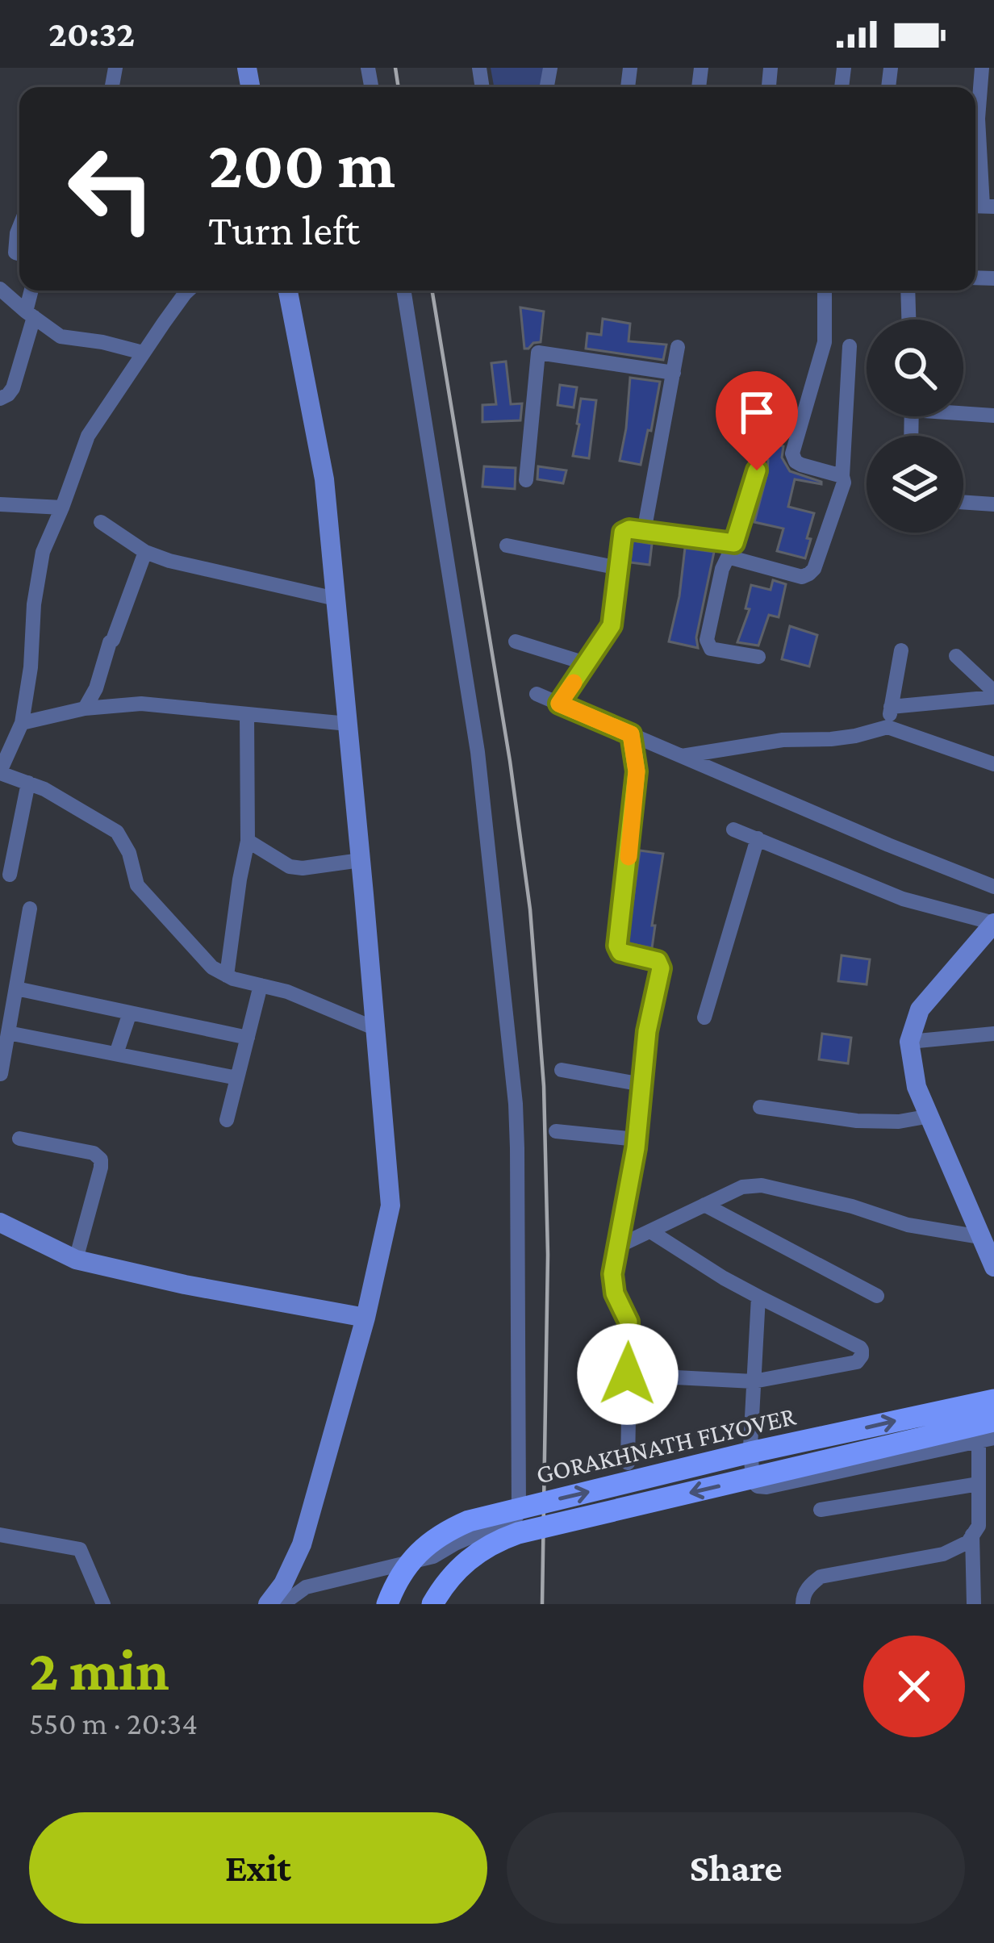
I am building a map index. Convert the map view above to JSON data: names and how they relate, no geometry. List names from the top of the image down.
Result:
{
  "streets": {
    "main road": ["GORAKHNATH FLYOVER"]
  },
  "page": {
    "status": "20:32",
    "turn": ["200 m", "Turn left"],
    "heading": ["2 min", "550 m · 20:34"],
    "buttons": ["Exit", "Share"]
  }
}
